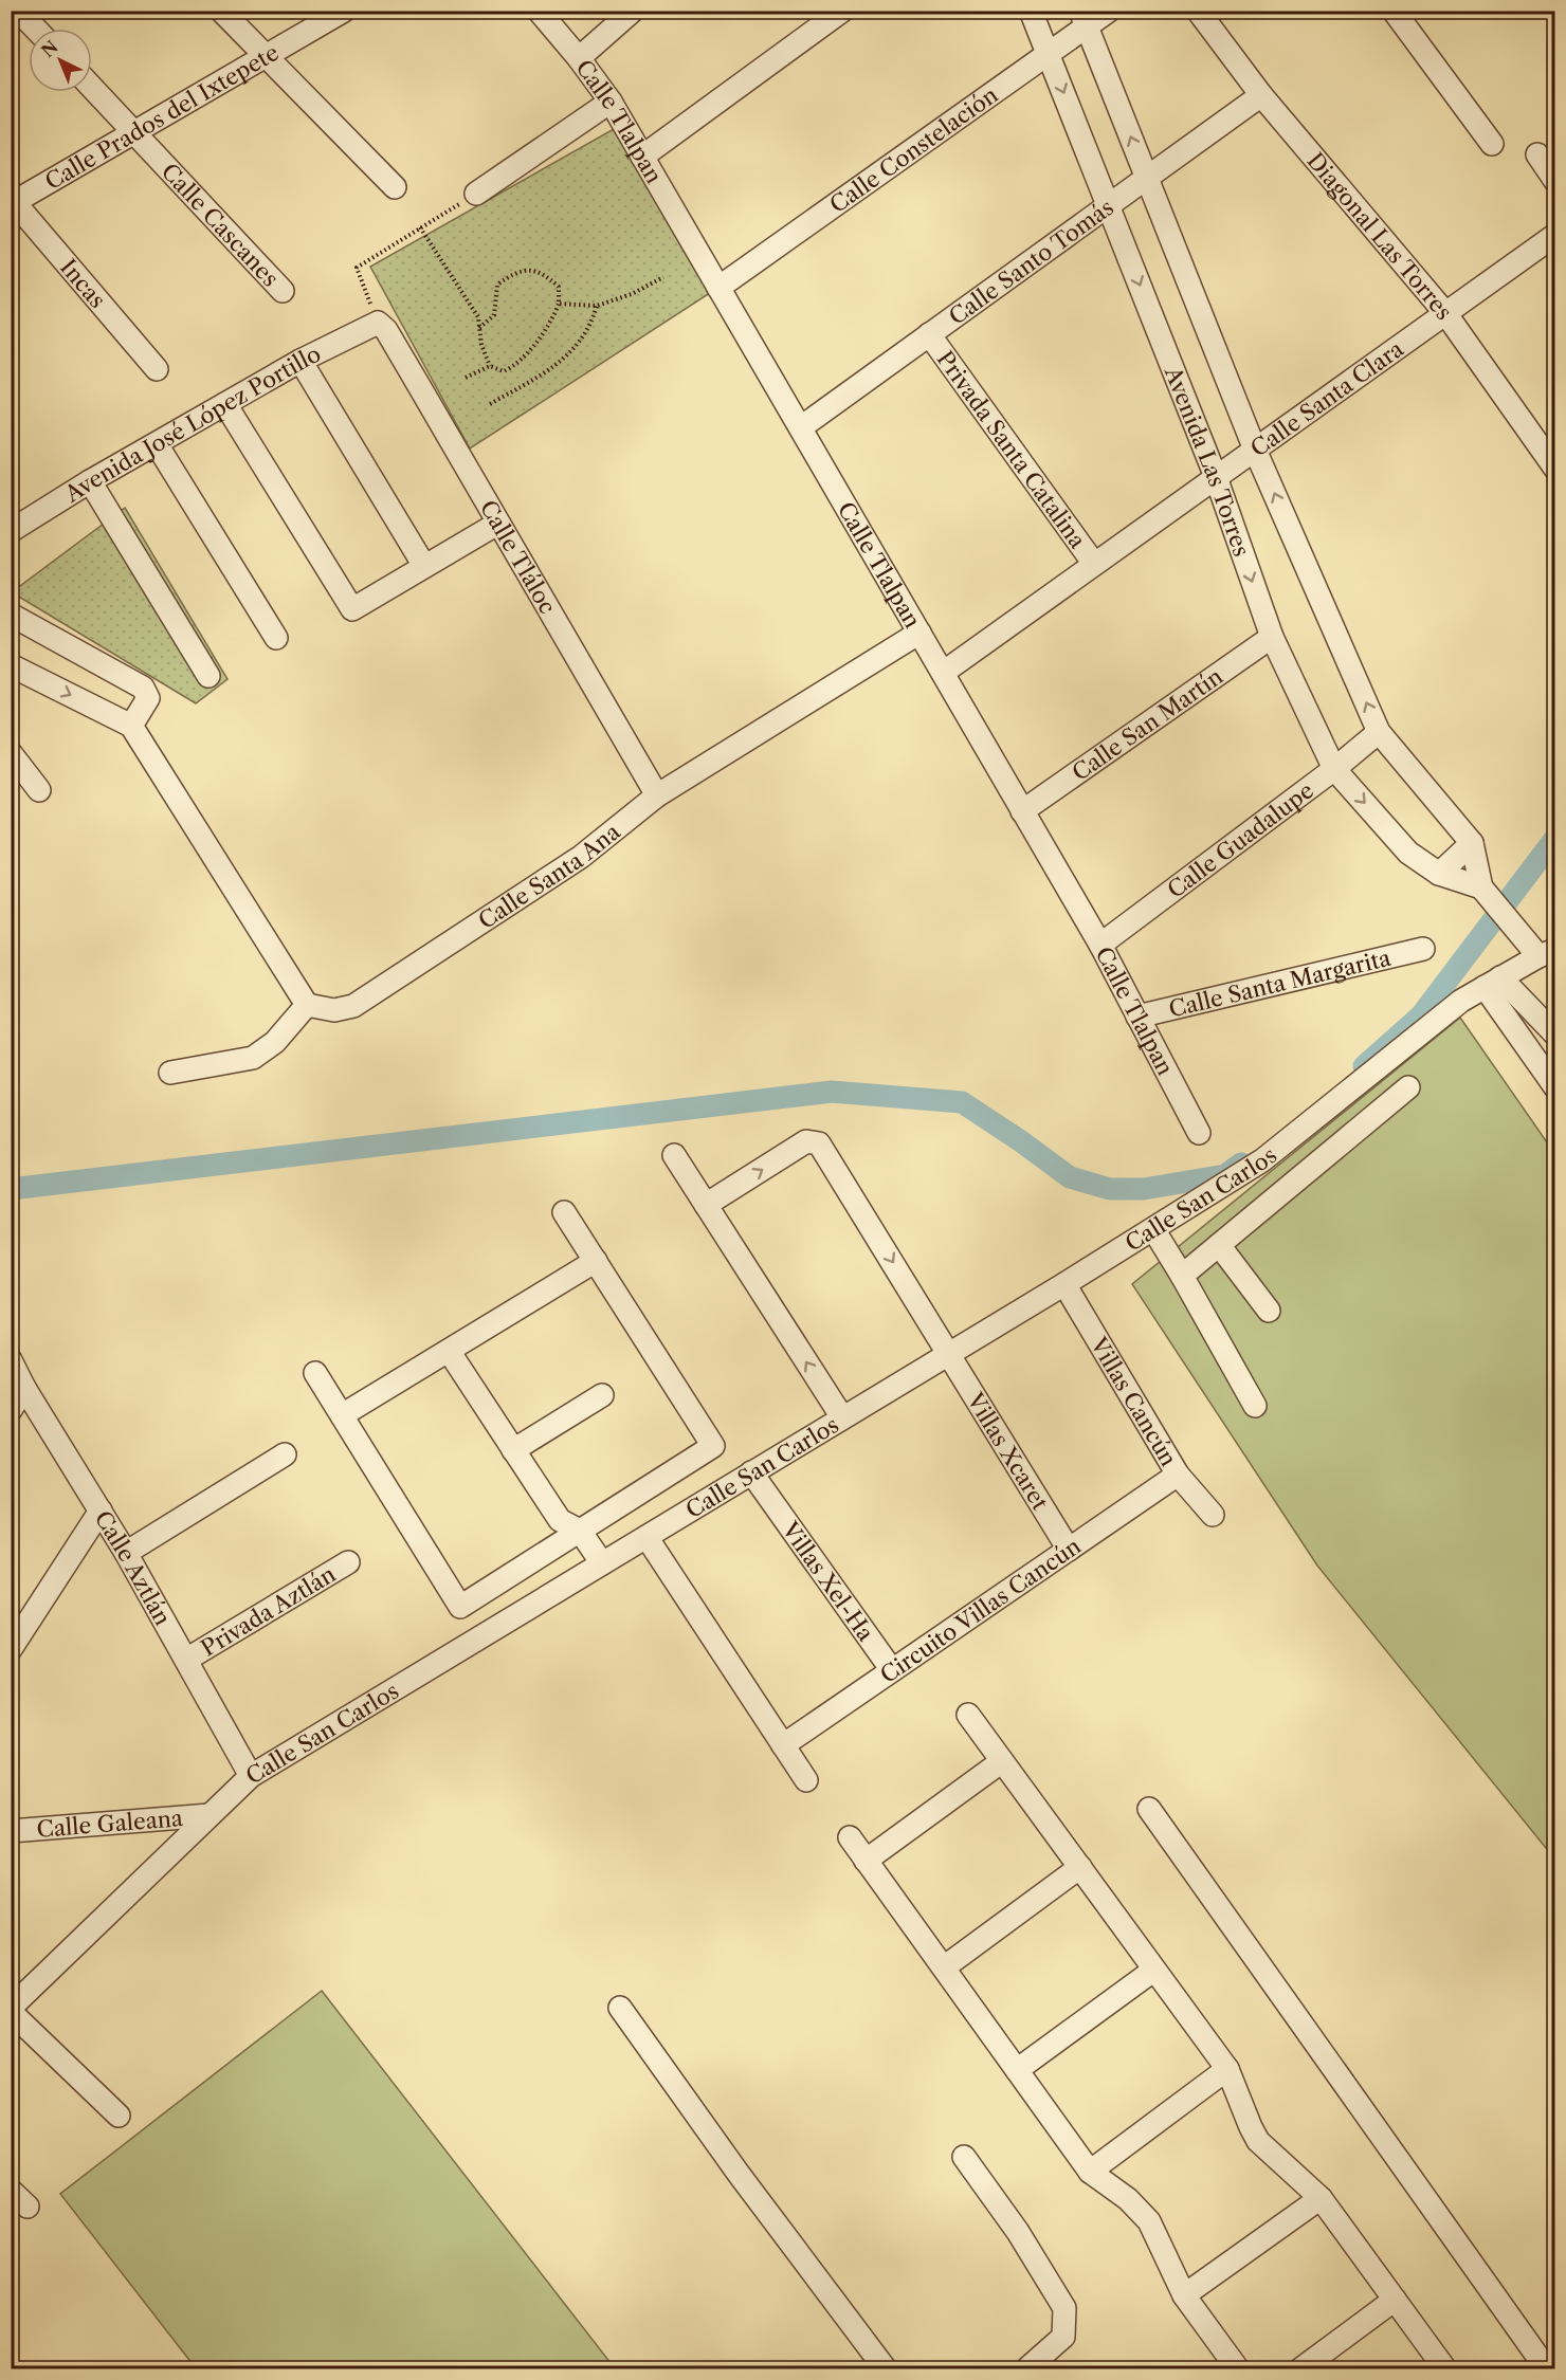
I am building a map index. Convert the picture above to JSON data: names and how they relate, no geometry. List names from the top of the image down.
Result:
{
  "streets": {
    "street": [
      "Calle Prados del Ixtepete",
      "Calle Tlalpan",
      "Calle Constelación",
      "Calle Cascanes",
      "Diagonal Las Torres",
      "Calle Santo Tomás",
      "Incas",
      "Calle Santa Clara",
      "Avenida José López Portillo",
      "Privada Santa Catalina",
      "Avenida Las Torres",
      "Calle Tláloc",
      "Calle San Martín",
      "Calle Guadalupe",
      "Calle Santa Ana",
      "Calle Santa Margarita",
      "Calle San Carlos",
      "Villas Cancún",
      "Villas Xcaret",
      "Calle Aztlán",
      "Villas Xel-Ha",
      "Circuito Villas Cancún",
      "Privada Aztlán",
      "Calle Galeana"
    ]
  },
  "crossings": [
    ["Calle Prados del Ixtepete", "Calle Cascanes"],
    ["Calle Prados del Ixtepete", "Incas"],
    ["Calle Tlalpan", "Calle Constelación"],
    ["Calle Tlalpan", "Calle Santo Tomás"],
    ["Calle Tlalpan", "Calle Santa Clara"],
    ["Calle Tlalpan", "Calle San Martín"],
    ["Calle Tlalpan", "Calle Guadalupe"],
    ["Calle Tlalpan", "Calle Santa Ana"],
    ["Calle Tlalpan", "Calle Santa Margarita"],
    ["Calle Constelación", "Avenida Las Torres"],
    ["Diagonal Las Torres", "Calle Santo Tomás"],
    ["Diagonal Las Torres", "Calle Santa Clara"],
    ["Calle Santo Tomás", "Privada Santa Catalina"],
    ["Calle Santo Tomás", "Avenida Las Torres"],
    ["Calle Santa Clara", "Privada Santa Catalina"],
    ["Calle Santa Clara", "Avenida Las Torres"],
    ["Avenida José López Portillo", "Calle Tláloc"],
    ["Avenida Las Torres", "Calle San Martín"],
    ["Avenida Las Torres", "Calle Guadalupe"],
    ["Calle Tláloc", "Calle Santa Ana"],
    ["Calle San Carlos", "Villas Cancún"],
    ["Calle San Carlos", "Villas Xcaret"],
    ["Calle San Carlos", "Calle Aztlán"],
    ["Calle San Carlos", "Villas Xel-Ha"],
    ["Calle San Carlos", "Calle Galeana"],
    ["Villas Cancún", "Circuito Villas Cancún"],
    ["Villas Xcaret", "Circuito Villas Cancún"],
    ["Calle Aztlán", "Privada Aztlán"],
    ["Villas Xel-Ha", "Circuito Villas Cancún"]
  ],
  "north": "top left"
}
